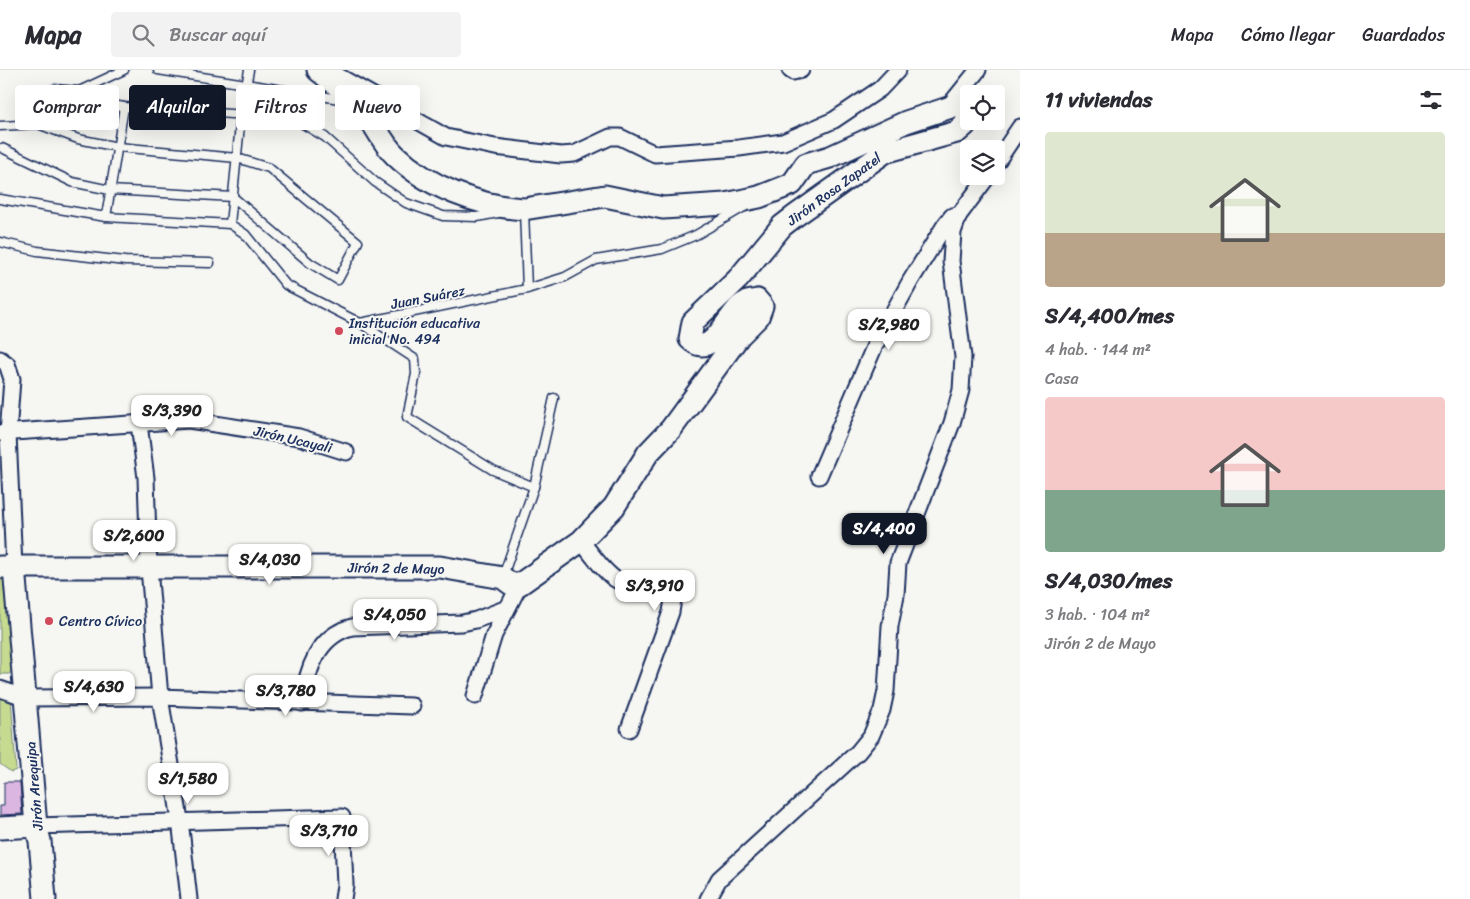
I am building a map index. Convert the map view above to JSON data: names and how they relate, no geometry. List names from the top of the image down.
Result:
{
  "streets": {
    "street": [
      "Jirón Rosa Zapatel",
      "Jirón Ucayali",
      "Jirón 2 de Mayo",
      "Jirón Arequipa"
    ],
    "lane": ["Juan Suárez"]
  },
  "crossings": [
    ["Jirón Rosa Zapatel", "Juan Suárez"],
    ["Jirón Rosa Zapatel", "Jirón 2 de Mayo"],
    ["Jirón Ucayali", "Jirón Arequipa"],
    ["Jirón 2 de Mayo", "Jirón Arequipa"]
  ],
  "places": ["Institución educativa inicial No. 494", "Centro Cívico"],
  "page": {
    "header": "Mapa",
    "search": "Buscar aquí",
    "nav": ["Mapa", "Cómo llegar", "Guardados"],
    "heading": "11 viviendas",
    "chip": [
      "Comprar",
      "Alquilar",
      "Filtros",
      "Nuevo"
    ],
    "list": [
      {
        "name": "S/4,400/mes",
        "note": "4 hab. · 144 m² · Casa"
      },
      {
        "name": "S/4,030/mes",
        "note": "3 hab. · 104 m² · Jirón 2 de Mayo"
      }
    ],
    "price": [
      "S/2,980",
      "S/3,390",
      "S/4,400",
      "S/2,600",
      "S/4,030",
      "S/3,910",
      "S/4,050",
      "S/4,630",
      "S/3,780",
      "S/1,580",
      "S/3,710"
    ]
  }
}
